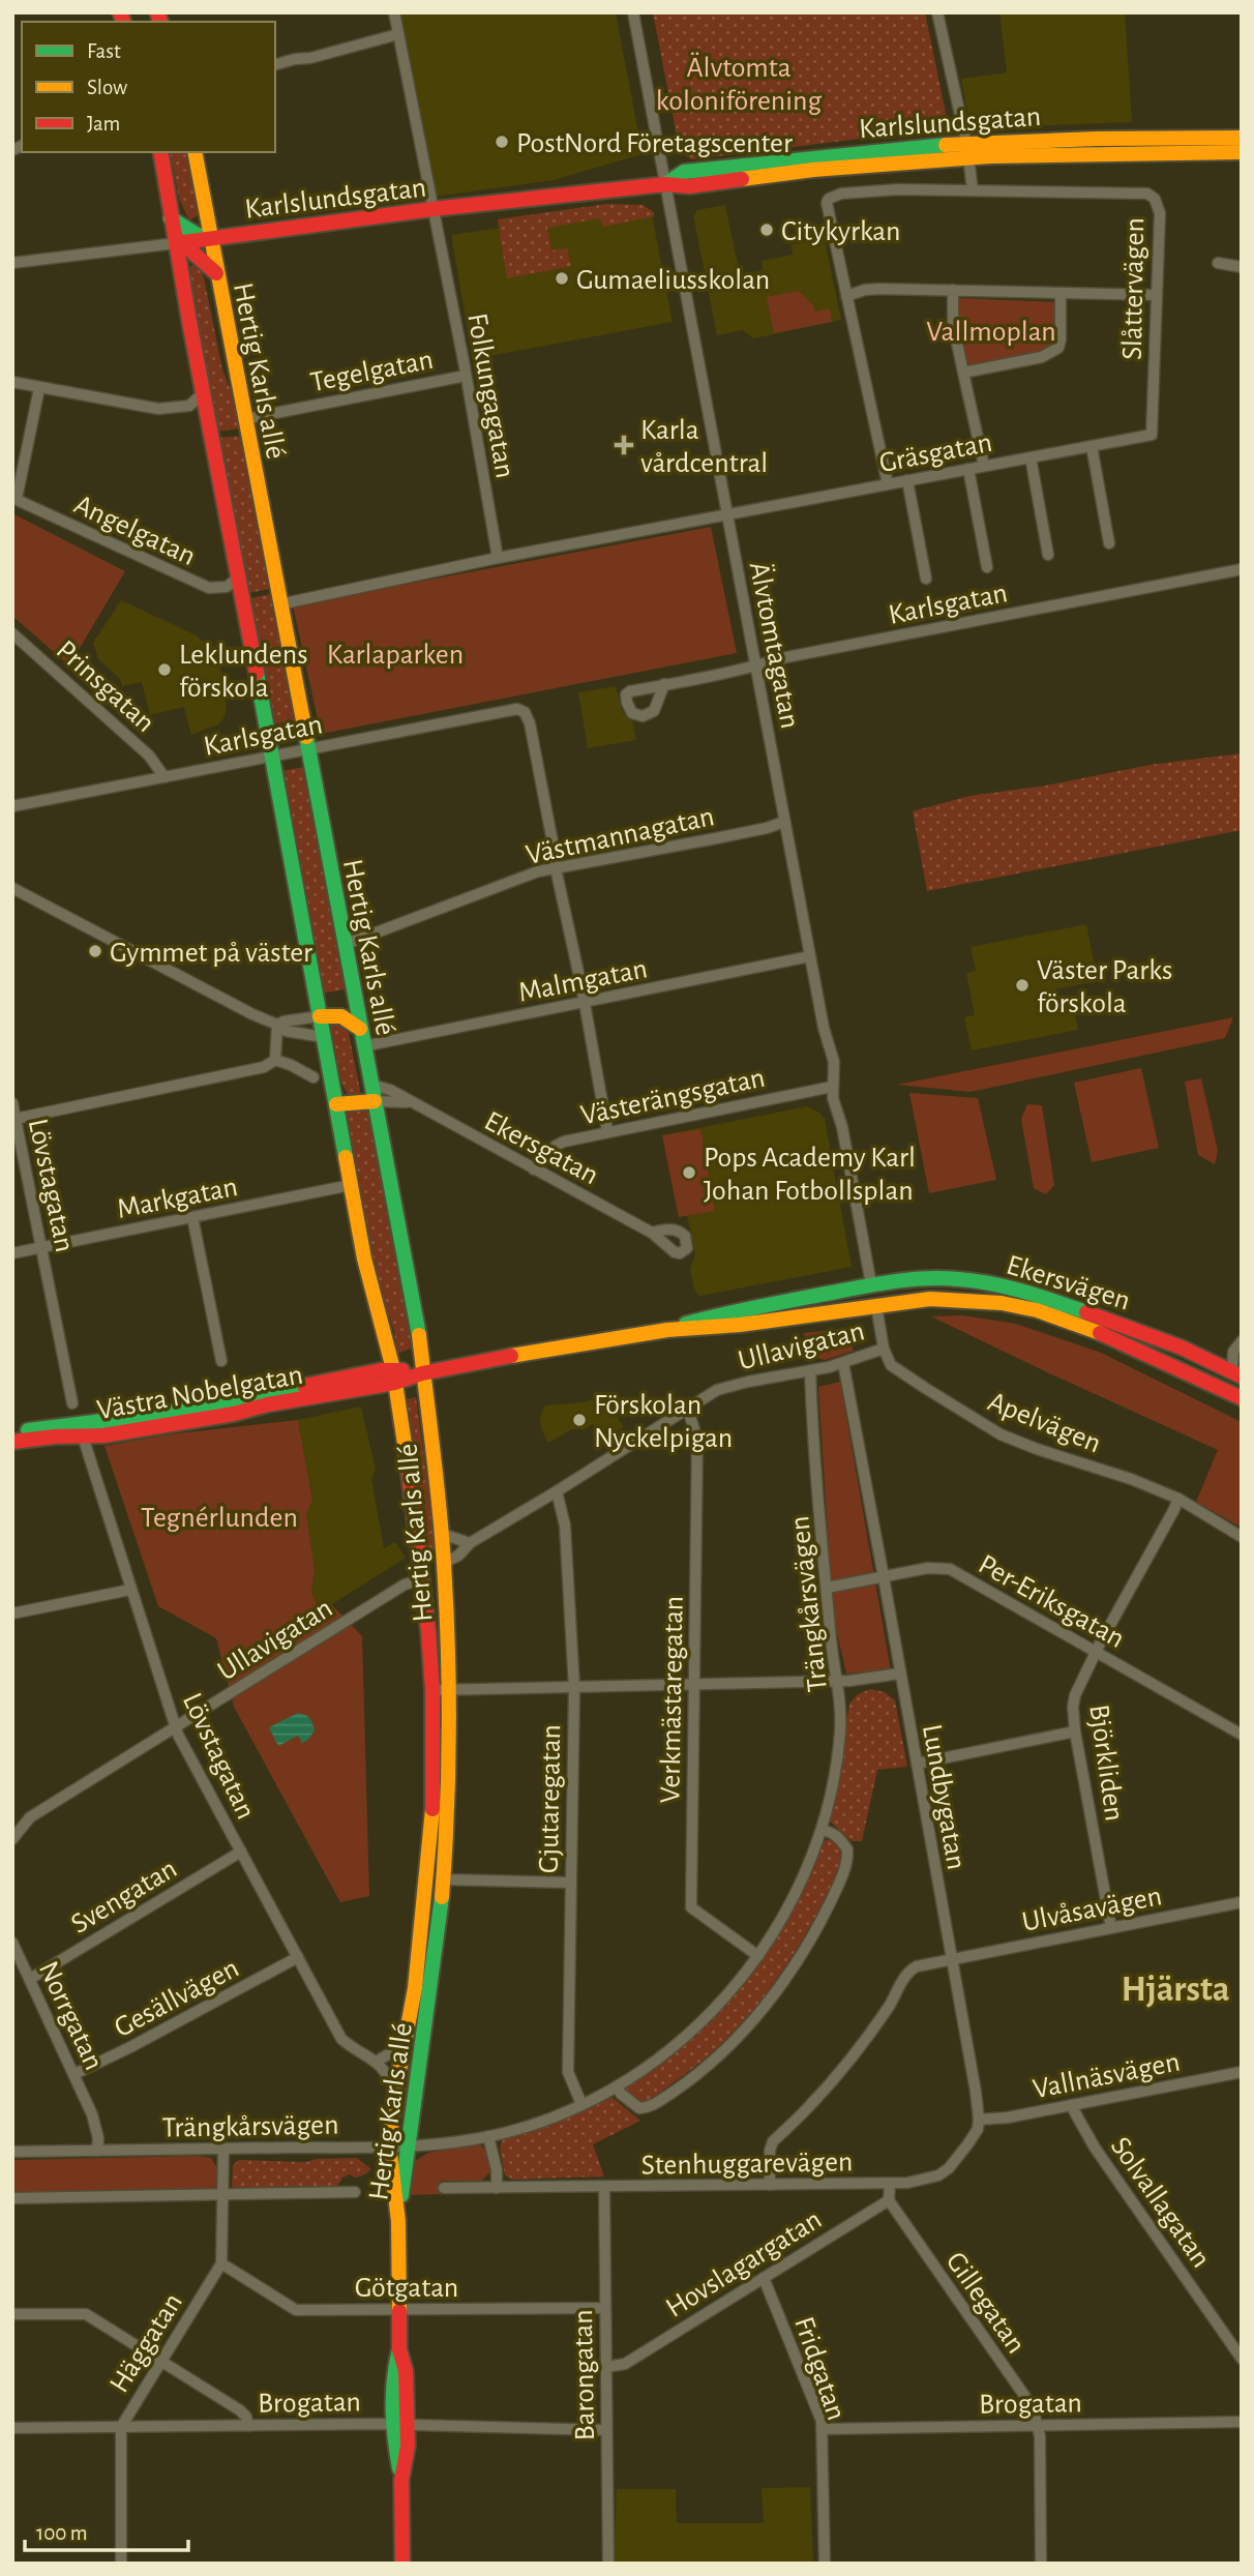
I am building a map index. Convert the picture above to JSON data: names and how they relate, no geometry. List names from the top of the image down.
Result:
{
  "streets": {
    "main road": [
      "Karlslundsgatan",
      "Hertig Karls allé",
      "Ekersvägen",
      "Västra Nobelgatan"
    ],
    "street": [
      "Slåttervägen",
      "Tegelgatan",
      "Folkungagatan",
      "Gräsgatan",
      "Angelgatan",
      "Karlsgatan",
      "Älvtomtagatan",
      "Prinsgatan",
      "Västmannagatan",
      "Malmgatan",
      "Västerängsgatan",
      "Ekersgatan",
      "Lövstagatan",
      "Markgatan",
      "Ullavigatan",
      "Apelvägen",
      "Per-Eriksgatan",
      "Trängkårsvägen",
      "Verkmästaregatan",
      "Björkliden",
      "Lundbygatan",
      "Gjutaregatan",
      "Svengatan",
      "Ulvåsavägen",
      "Gesällvägen",
      "Norrgatan",
      "Vallnäsvägen",
      "Stenhuggarevägen",
      "Solvallagatan",
      "Hovslagargatan",
      "Götgatan",
      "Gillegatan",
      "Häggatan",
      "Fridgatan",
      "Barongatan",
      "Brogatan"
    ]
  },
  "crossings": [
    ["Karlslundsgatan", "Hertig Karls allé"],
    ["Karlslundsgatan", "Folkungagatan"],
    ["Karlslundsgatan", "Älvtomtagatan"],
    ["Slåttervägen", "Gräsgatan"],
    ["Tegelgatan", "Hertig Karls allé"],
    ["Tegelgatan", "Folkungagatan"],
    ["Hertig Karls allé", "Angelgatan"],
    ["Hertig Karls allé", "Karlsgatan"],
    ["Hertig Karls allé", "Västmannagatan"],
    ["Hertig Karls allé", "Malmgatan"],
    ["Hertig Karls allé", "Ekersgatan"],
    ["Hertig Karls allé", "Markgatan"],
    ["Hertig Karls allé", "Ullavigatan"],
    ["Hertig Karls allé", "Västra Nobelgatan"],
    ["Hertig Karls allé", "Trängkårsvägen"],
    ["Gräsgatan", "Älvtomtagatan"],
    ["Karlsgatan", "Älvtomtagatan"],
    ["Karlsgatan", "Prinsgatan"],
    ["Karlsgatan", "Västmannagatan"],
    ["Älvtomtagatan", "Västmannagatan"],
    ["Älvtomtagatan", "Malmgatan"],
    ["Älvtomtagatan", "Västerängsgatan"],
    ["Älvtomtagatan", "Ekersvägen"],
    ["Västerängsgatan", "Ekersgatan"],
    ["Lövstagatan", "Markgatan"],
    ["Lövstagatan", "Ullavigatan"],
    ["Lövstagatan", "Västra Nobelgatan"],
    ["Lövstagatan", "Svengatan"],
    ["Lövstagatan", "Gesällvägen"],
    ["Ekersvägen", "Apelvägen"],
    ["Ullavigatan", "Apelvägen"],
    ["Ullavigatan", "Trängkårsvägen"],
    ["Ullavigatan", "Verkmästaregatan"],
    ["Ullavigatan", "Lundbygatan"],
    ["Ullavigatan", "Gjutaregatan"],
    ["Apelvägen", "Björkliden"],
    ["Per-Eriksgatan", "Trängkårsvägen"],
    ["Per-Eriksgatan", "Björkliden"],
    ["Per-Eriksgatan", "Lundbygatan"],
    ["Trängkårsvägen", "Verkmästaregatan"],
    ["Trängkårsvägen", "Gjutaregatan"],
    ["Trängkårsvägen", "Norrgatan"],
    ["Björkliden", "Ulvåsavägen"],
    ["Lundbygatan", "Ulvåsavägen"],
    ["Lundbygatan", "Vallnäsvägen"],
    ["Svengatan", "Norrgatan"],
    ["Ulvåsavägen", "Stenhuggarevägen"],
    ["Gesällvägen", "Norrgatan"],
    ["Vallnäsvägen", "Solvallagatan"],
    ["Stenhuggarevägen", "Barongatan"],
    ["Hovslagargatan", "Gillegatan"],
    ["Hovslagargatan", "Fridgatan"],
    ["Hovslagargatan", "Barongatan"],
    ["Götgatan", "Häggatan"],
    ["Götgatan", "Barongatan"],
    ["Gillegatan", "Brogatan"],
    ["Häggatan", "Brogatan"],
    ["Fridgatan", "Brogatan"],
    ["Barongatan", "Brogatan"]
  ],
  "districts": ["Hjärsta"],
  "parks": [
    "Älvtomta koloniförening",
    "Vallmoplan",
    "Karlaparken",
    "Tegnérlunden"
  ],
  "places": {
    "other": [
      "PostNord Företagscenter",
      "Citykyrkan",
      "Gumaeliusskolan",
      "Leklundens förskola",
      "Gymmet på väster",
      "Väster Parks förskola",
      "Pops Academy Karl Johan Fotbollsplan",
      "Förskolan Nyckelpigan"
    ],
    "health": ["Karla vårdcentral"]
  },
  "legend": ["Fast", "Slow", "Jam"],
  "scale_bar": "100 m"
}
